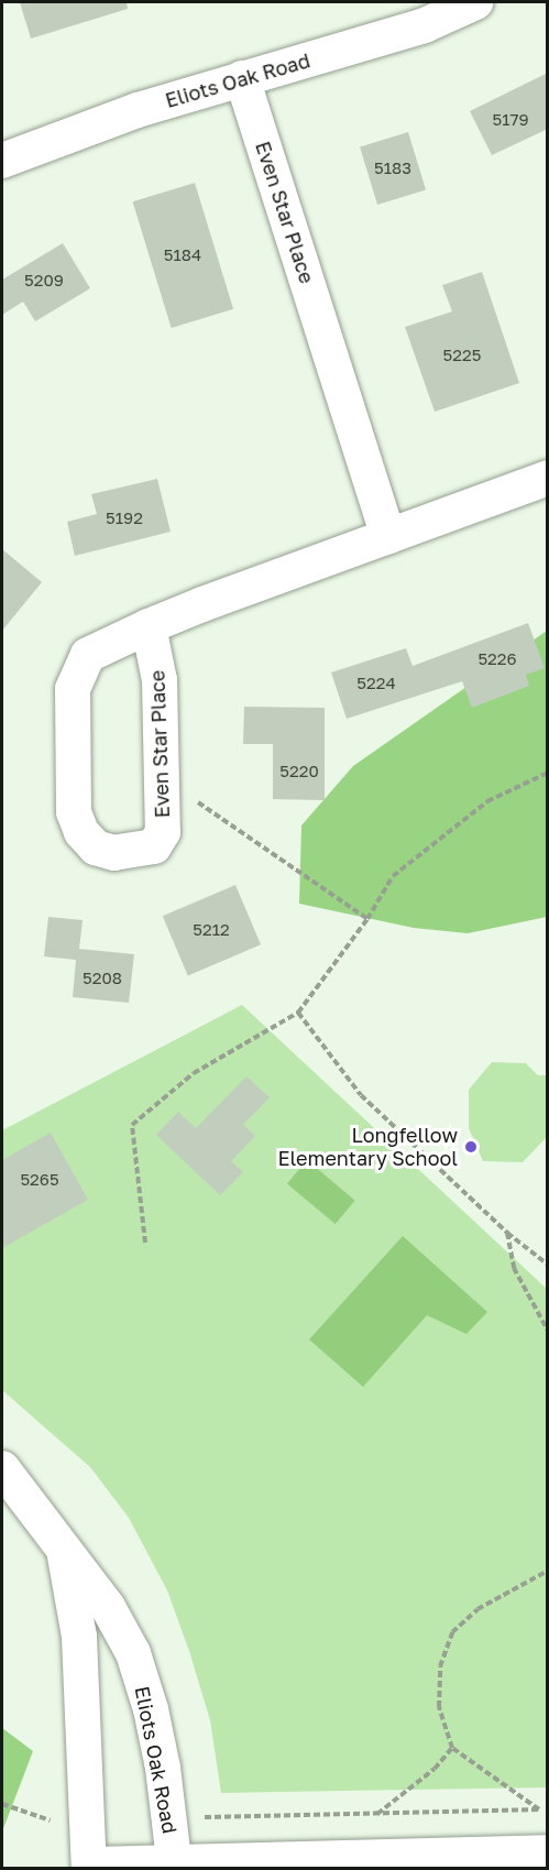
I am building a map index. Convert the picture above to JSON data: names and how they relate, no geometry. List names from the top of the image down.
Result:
{
  "streets": {
    "street": ["Eliots Oak Road", "Even Star Place"]
  },
  "crossings": [
    ["Eliots Oak Road", "Even Star Place"]
  ],
  "places": ["Longfellow Elementary School"],
  "house_numbers": [
    "5179",
    "5183",
    "5184",
    "5209",
    "5225",
    "5192",
    "5226",
    "5224",
    "5220",
    "5212",
    "5208",
    "5265"
  ]
}
